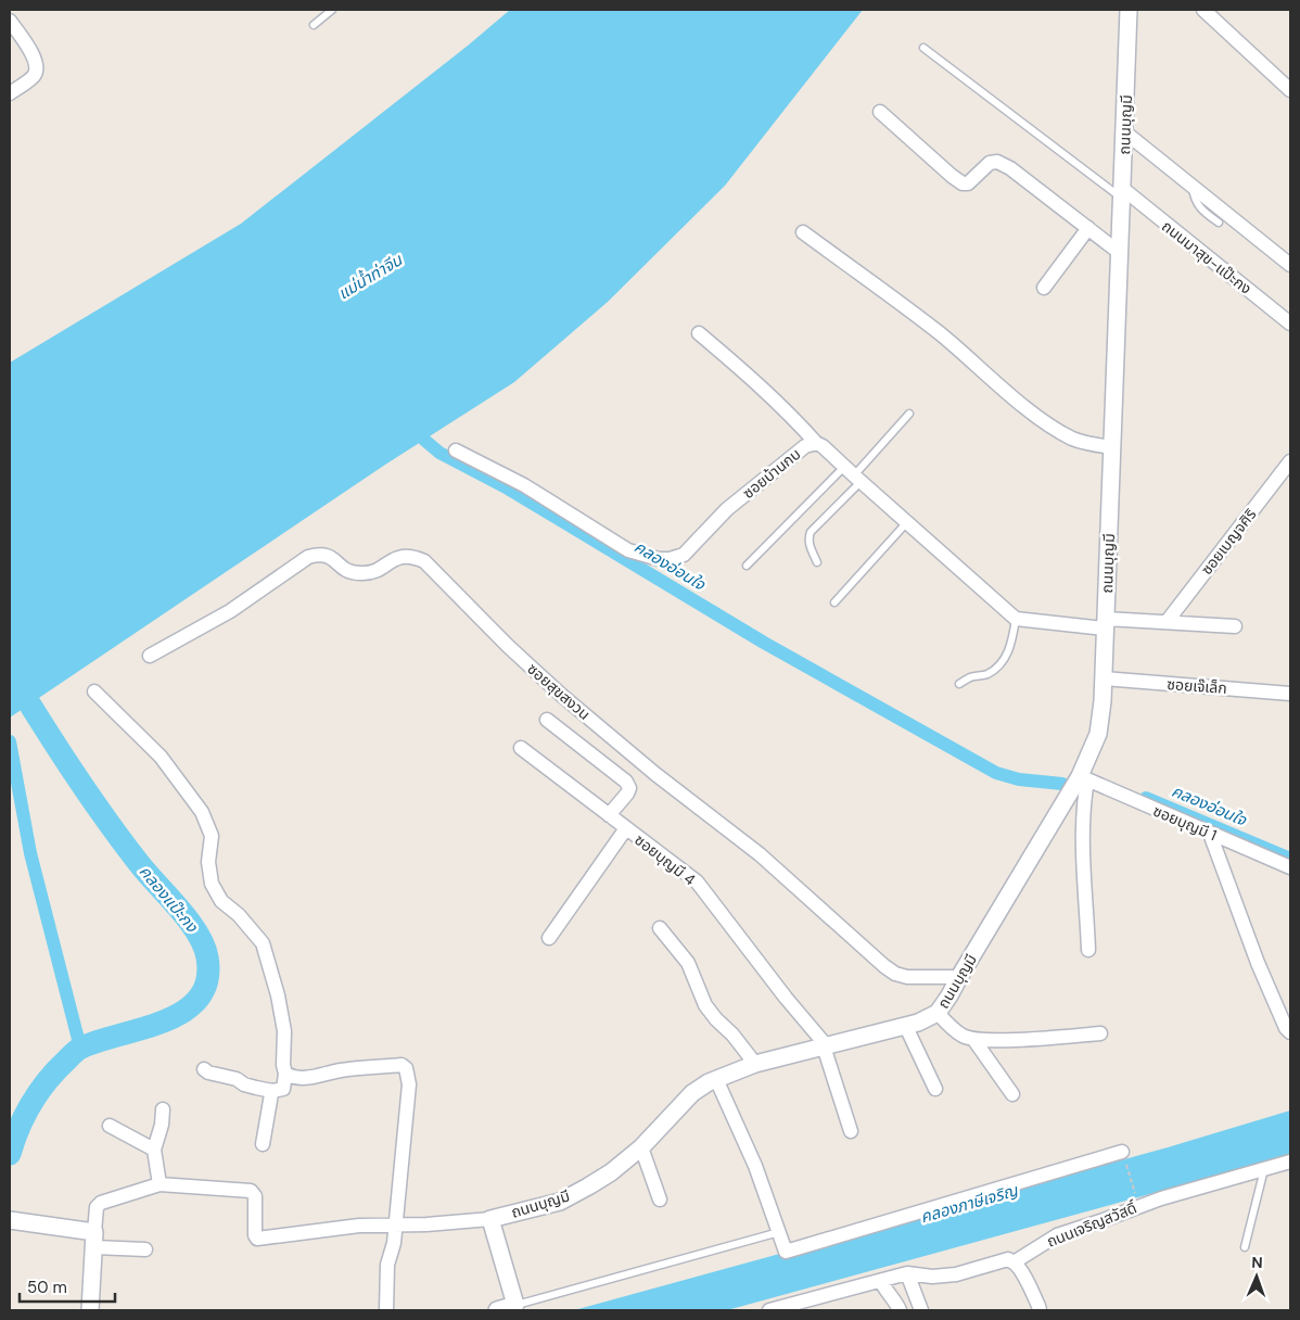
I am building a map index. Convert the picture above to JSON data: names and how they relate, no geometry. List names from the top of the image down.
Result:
{
  "streets": {
    "street": [
      "ถนนบุญมี",
      "ถนนมาสุข-แป๊ะกง",
      "ซอยบ้านกบ",
      "ซอยเบญจศิริ",
      "ซอยเจ๊เล็ก",
      "ซอยสุขสงวน",
      "ซอยบุญมี 1",
      "ซอยบุญมี 4",
      "ถนนเจริญสวัสดิ์"
    ]
  },
  "crossings": [
    ["ถนนบุญมี", "ถนนมาสุข-แป๊ะกง"],
    ["ถนนบุญมี", "ซอยเจ๊เล็ก"],
    ["ถนนบุญมี", "ซอยสุขสงวน"],
    ["ถนนบุญมี", "ซอยบุญมี 1"],
    ["ถนนบุญมี", "ซอยบุญมี 4"]
  ],
  "water": [
    "แม่น้ำท่าจีน",
    "คลองอ่อนใจ",
    "คลองแป๊ะกง",
    "คลองภาษีเจริญ"
  ],
  "scale_bar": "50 m",
  "north": "top"
}
